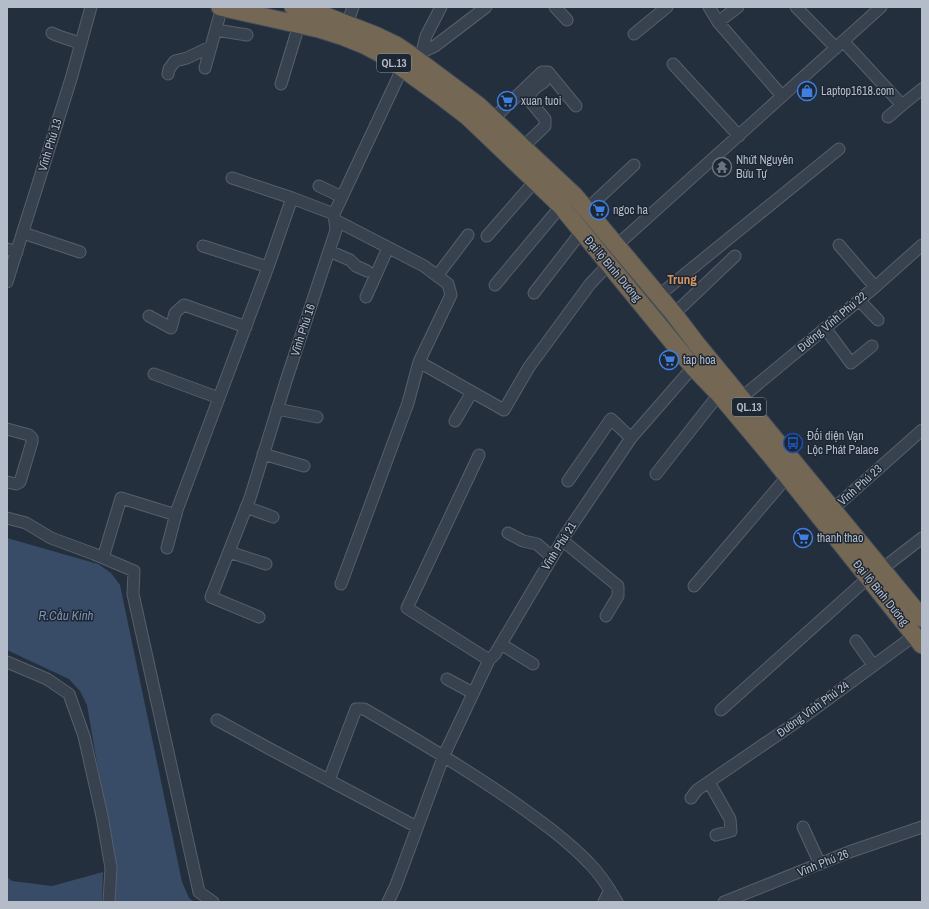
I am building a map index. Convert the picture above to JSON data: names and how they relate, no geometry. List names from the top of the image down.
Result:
{
  "streets": {
    "highway": ["QL.13", "Đại lộ Bình Dương"],
    "street": [
      "Vĩnh Phú 13",
      "Đường Vĩnh Phú 22",
      "Vĩnh Phú 16",
      "Vĩnh Phú 23",
      "Vĩnh Phú 21",
      "Đường Vĩnh Phú 24",
      "Vĩnh Phú 26"
    ]
  },
  "crossings": [
    ["Đại lộ Bình Dương", "Đường Vĩnh Phú 22"],
    ["Đại lộ Bình Dương", "Vĩnh Phú 16"],
    ["Đại lộ Bình Dương", "Vĩnh Phú 23"],
    ["Đại lộ Bình Dương", "Vĩnh Phú 21"],
    ["Đại lộ Bình Dương", "Đường Vĩnh Phú 24"]
  ],
  "districts": ["Trung"],
  "water": ["R.Cầu Kinh"],
  "places": {
    "shop": ["Laptop1618.com"],
    "supermarket": [
      "xuan tuoi",
      "ngoc ha",
      "tap hoa",
      "thanh thao"
    ],
    "temple": ["Nhứt Nguyên Bửu Tự"],
    "bus stop": ["Đối diện Vạn Lộc Phát Palace"]
  }
}
